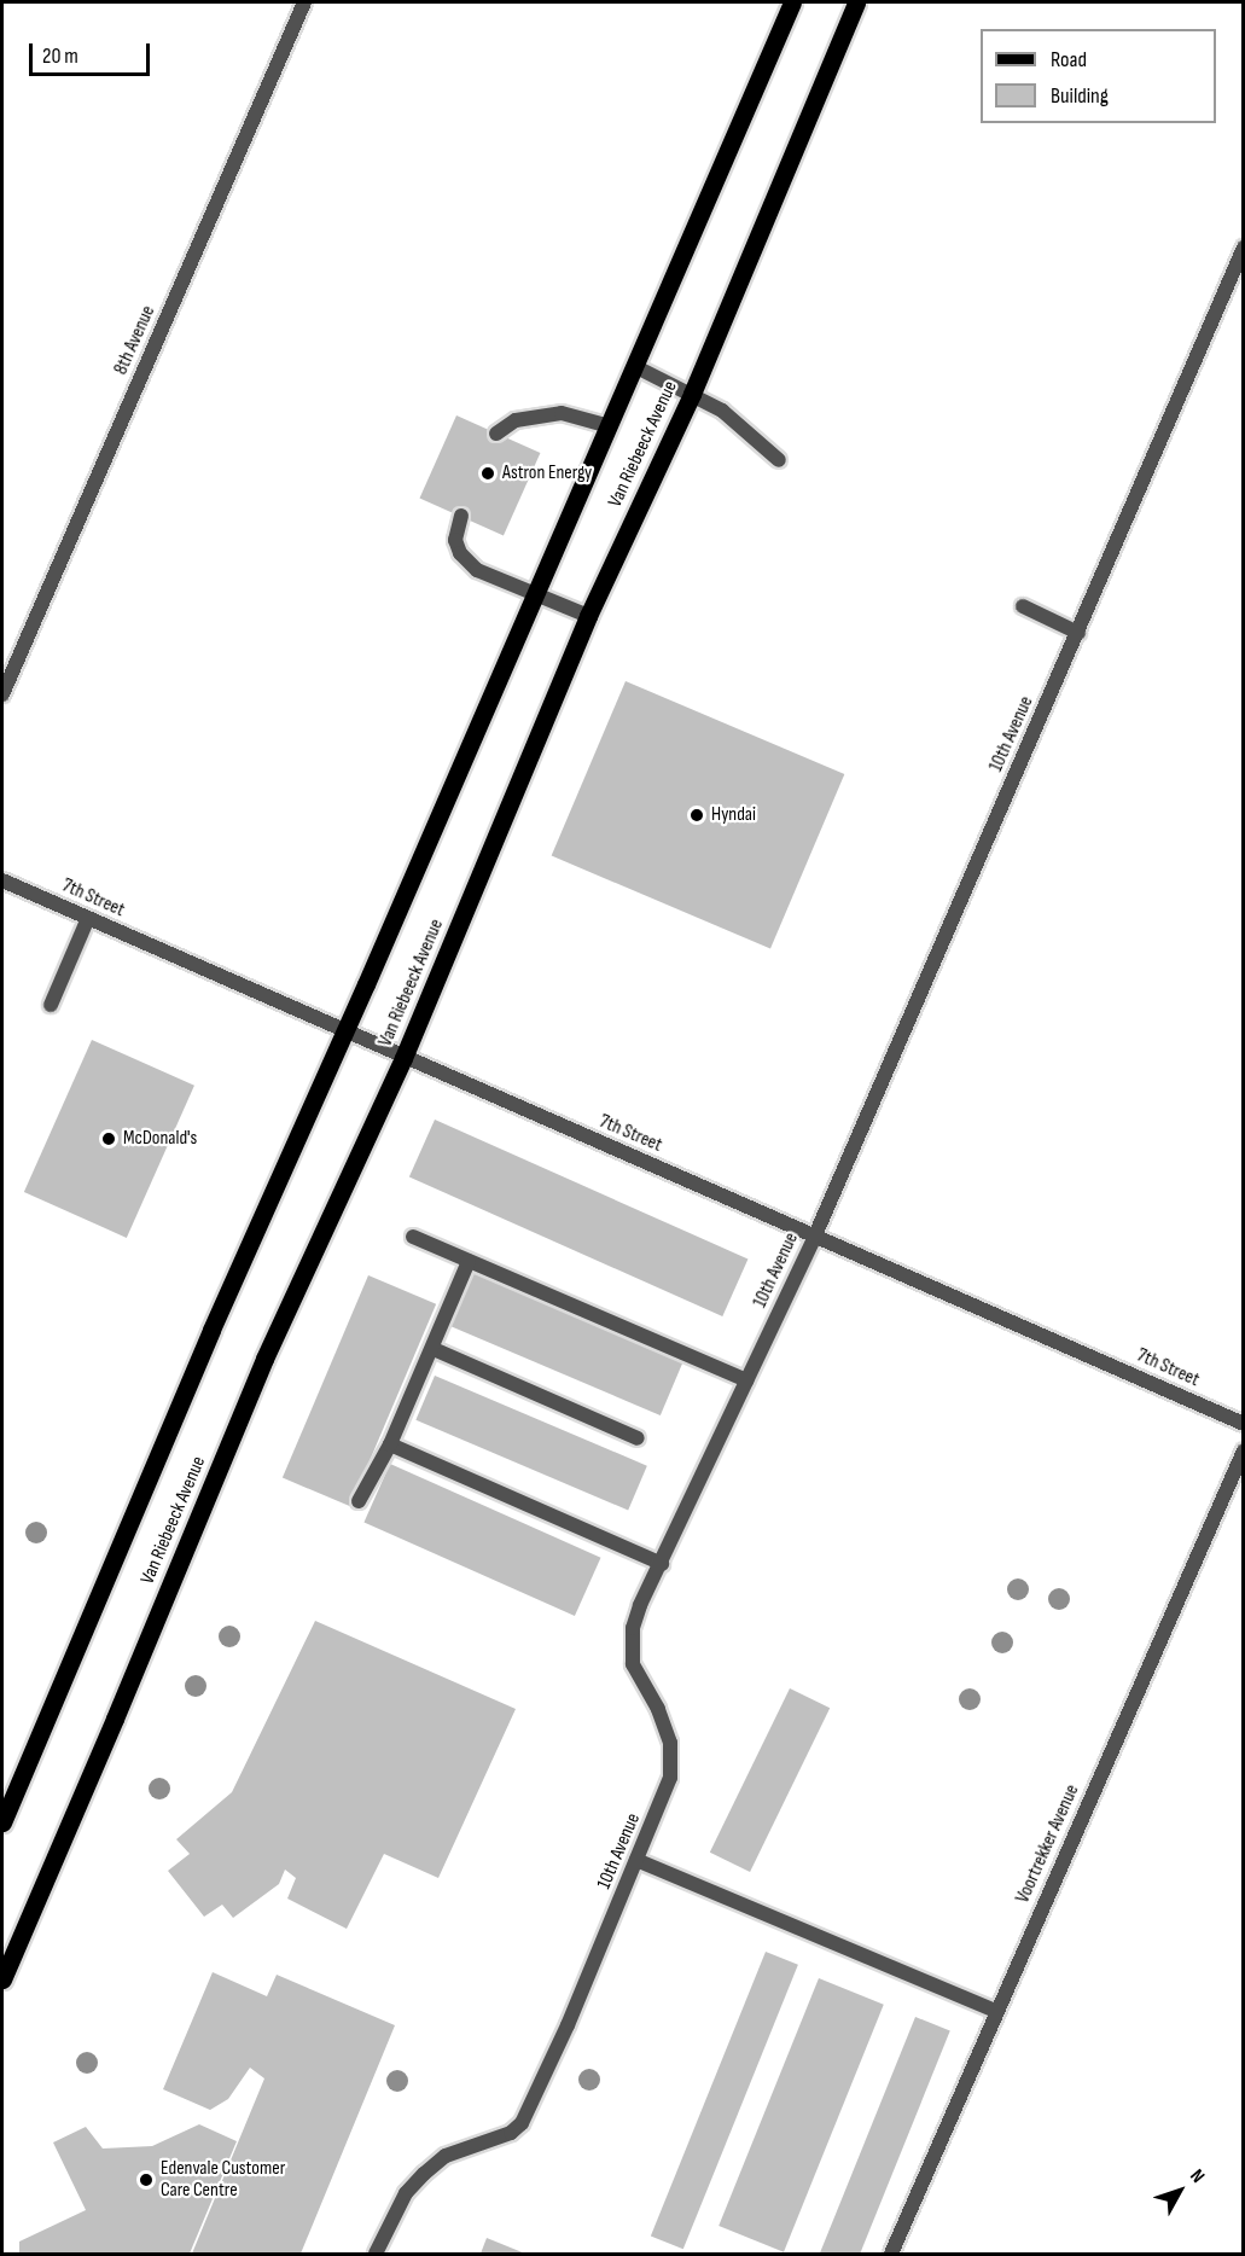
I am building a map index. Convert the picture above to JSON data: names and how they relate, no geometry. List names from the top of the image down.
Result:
{
  "streets": {
    "main road": ["Van Riebeeck Avenue"],
    "street": [
      "8th Avenue",
      "10th Avenue",
      "7th Street",
      "Voortrekker Avenue"
    ]
  },
  "crossings": [
    ["Van Riebeeck Avenue", "7th Street"],
    ["10th Avenue", "7th Street"]
  ],
  "places": [
    "Astron Energy",
    "Hyndai",
    "McDonald's",
    "Edenvale Customer Care Centre"
  ],
  "legend": ["Road", "Building"],
  "scale_bar": "20 m",
  "north": "top right"
}
